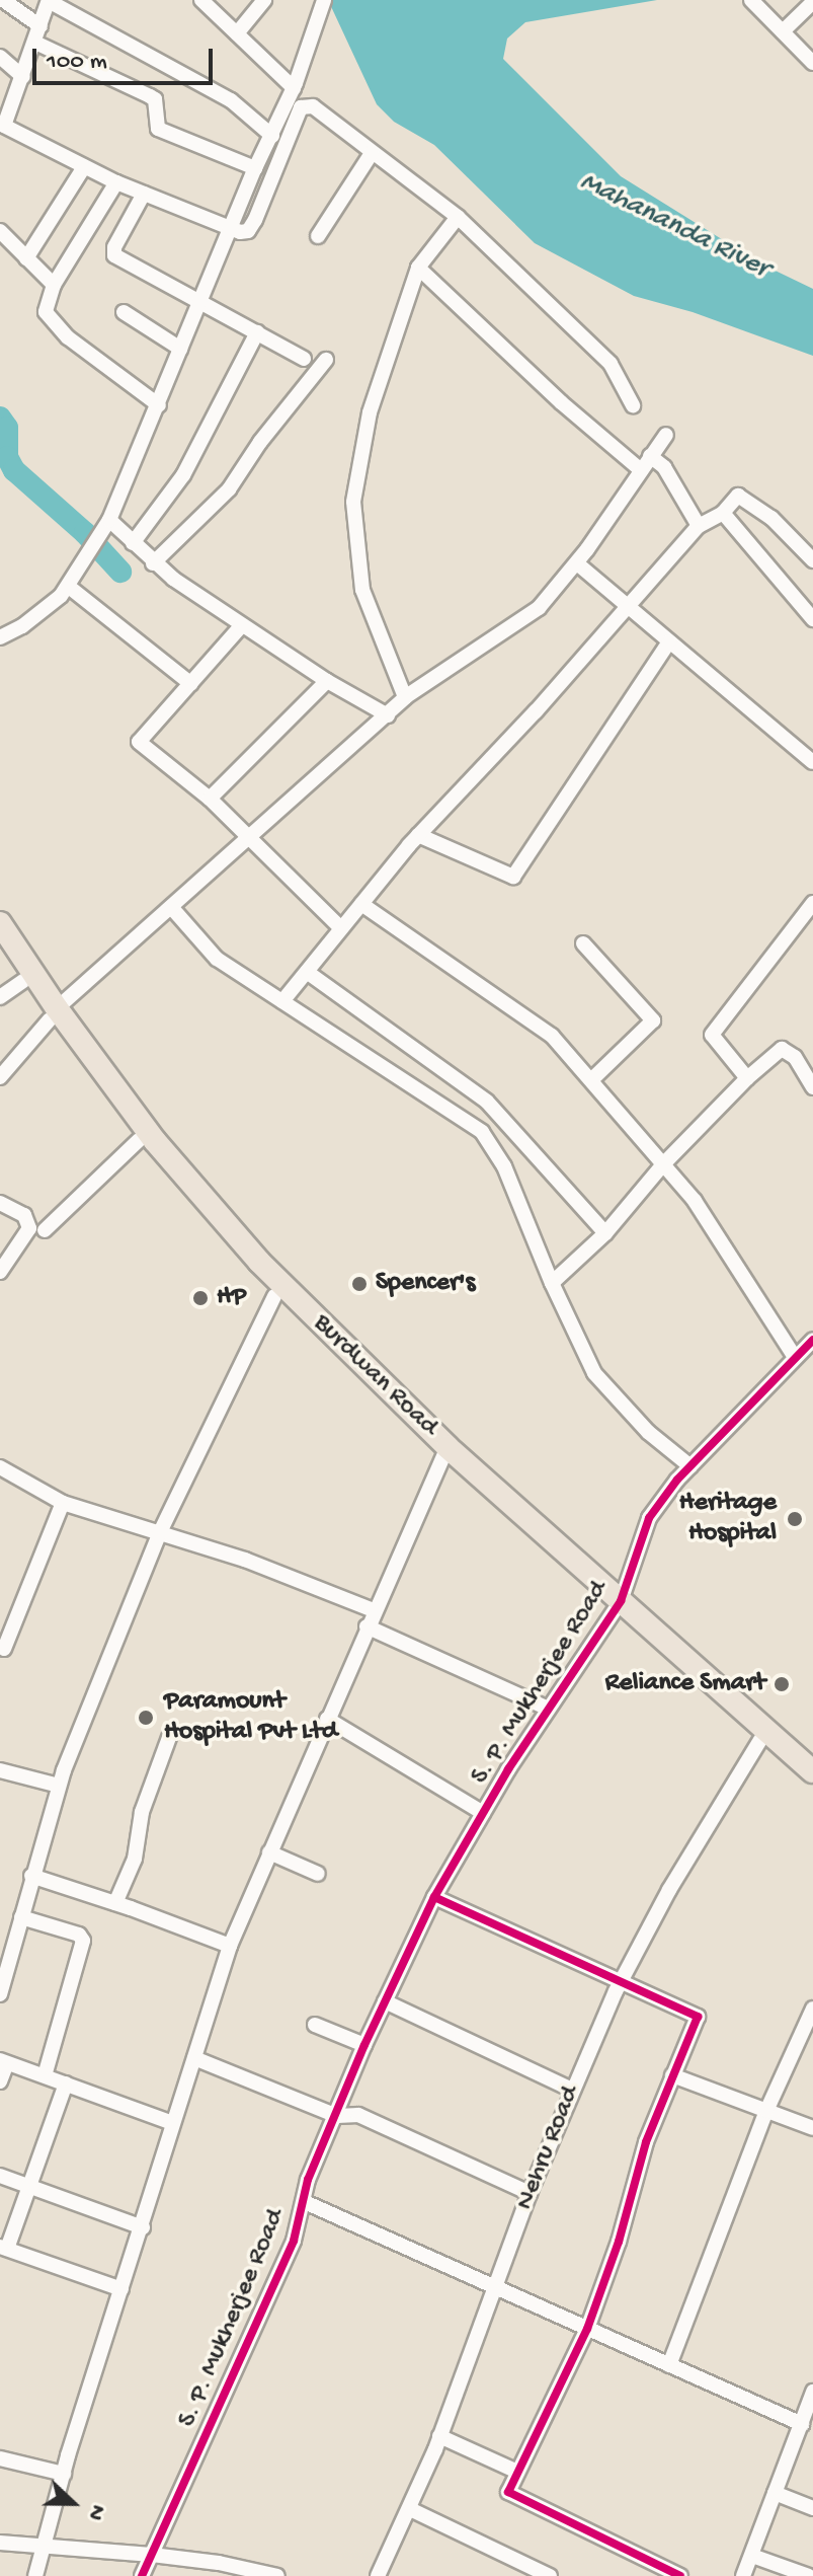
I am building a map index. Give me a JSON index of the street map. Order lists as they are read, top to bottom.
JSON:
{
  "streets": {
    "main road": ["Burdwan Road"],
    "street": ["S. P. Mukherjee Road", "Nehru Road"]
  },
  "crossings": [
    ["Burdwan Road", "S. P. Mukherjee Road"],
    ["Burdwan Road", "Nehru Road"]
  ],
  "water": ["Mahananda River"],
  "places": [
    "Spencer's",
    "HP",
    "Heritage Hospital",
    "Reliance Smart",
    "Paramount Hospital Pvt Ltd"
  ],
  "scale_bar": "100 m",
  "north": "right"
}
